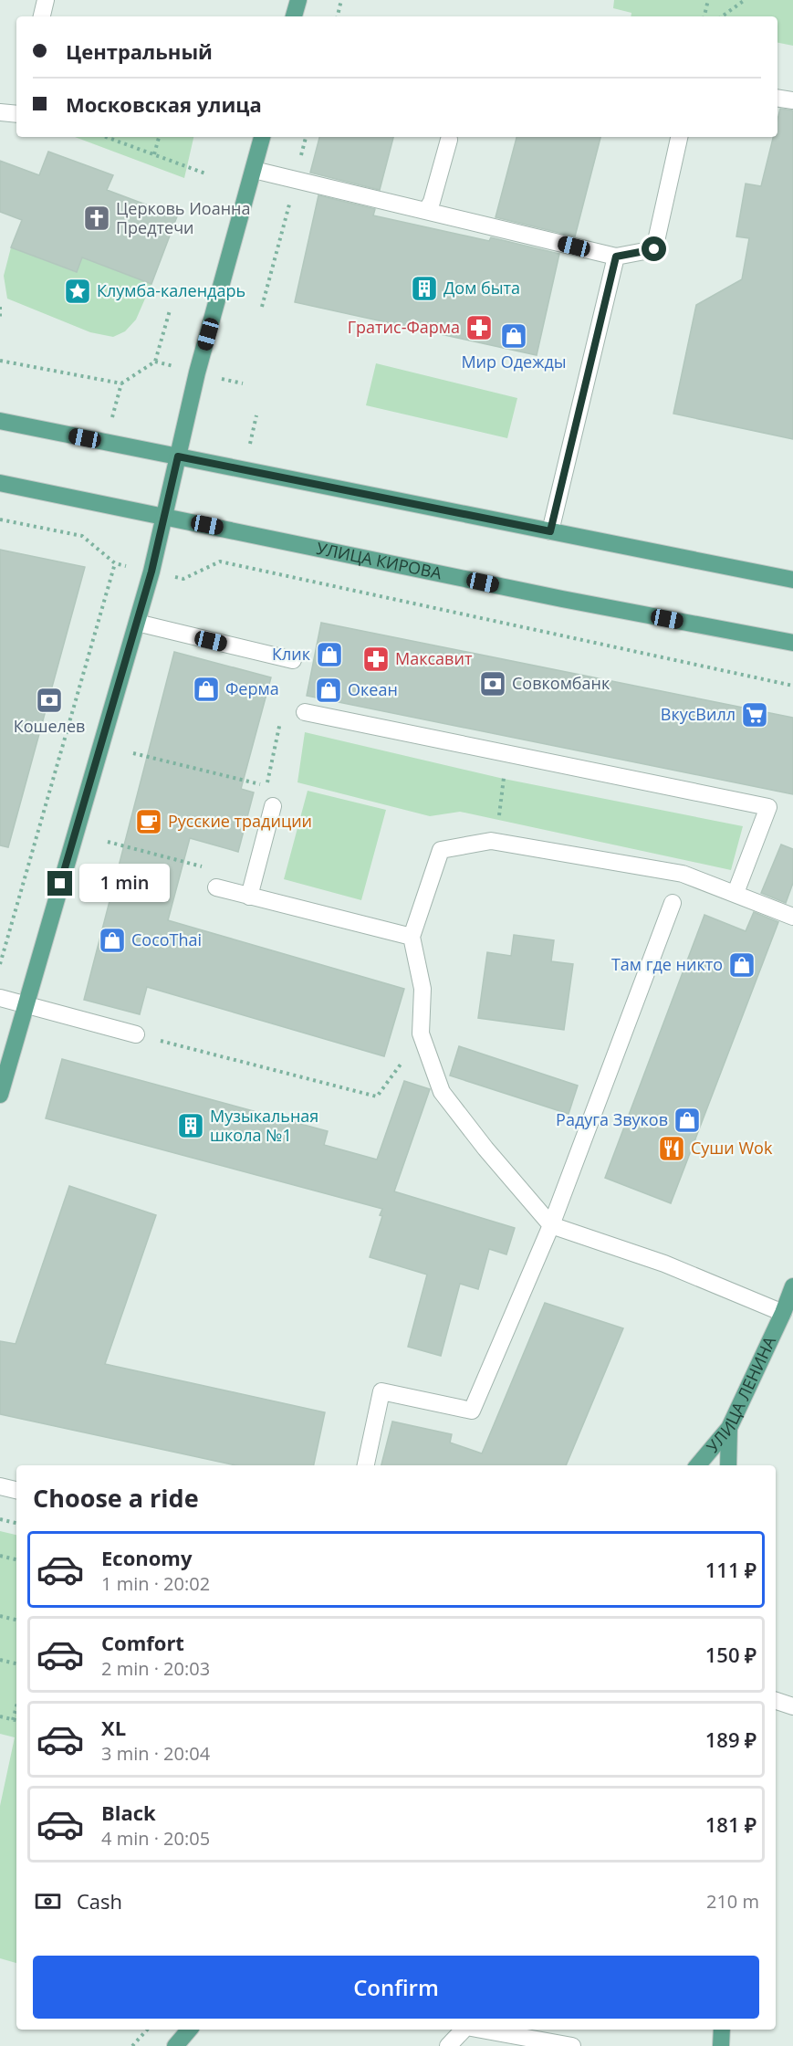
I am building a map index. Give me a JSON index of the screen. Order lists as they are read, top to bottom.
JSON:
{
  "streets": {
    "main road": ["УЛИЦА КИРОВА", "УЛИЦА ЛЕНИНА"]
  },
  "places": {
    "church": ["Церковь Иоанна Предтечи"],
    "building": ["Дом быта", "Музыкальная школа №1"],
    "place": ["Клумба-календарь"],
    "pharmacy": ["Гратис-Фарма", "Максавит"],
    "shop": [
      "Мир Одежды",
      "Клик",
      "Ферма",
      "Океан",
      "CocoThai",
      "Там где никто",
      "Радуга Звуков"
    ],
    "bank": ["Совкомбанк", "Кошелев"],
    "supermarket": ["ВкусВилл"],
    "cafe": ["Русские традиции"],
    "restaurant": ["Суши Wok"]
  },
  "page": {
    "banner": ["Центральный", "Московская улица"],
    "bubble": "1 min",
    "heading": "Choose a ride",
    "list": [
      {
        "name": "Economy",
        "note": "1 min · 20:02",
        "value": "111 ₽"
      },
      {
        "name": "Comfort",
        "note": "2 min · 20:03",
        "value": "150 ₽"
      },
      {
        "name": "XL",
        "note": "3 min · 20:04",
        "value": "189 ₽"
      },
      {
        "name": "Black",
        "note": "4 min · 20:05",
        "value": "181 ₽"
      }
    ],
    "pay": ["Cash", "210 m"],
    "buttons": "Confirm"
  }
}
